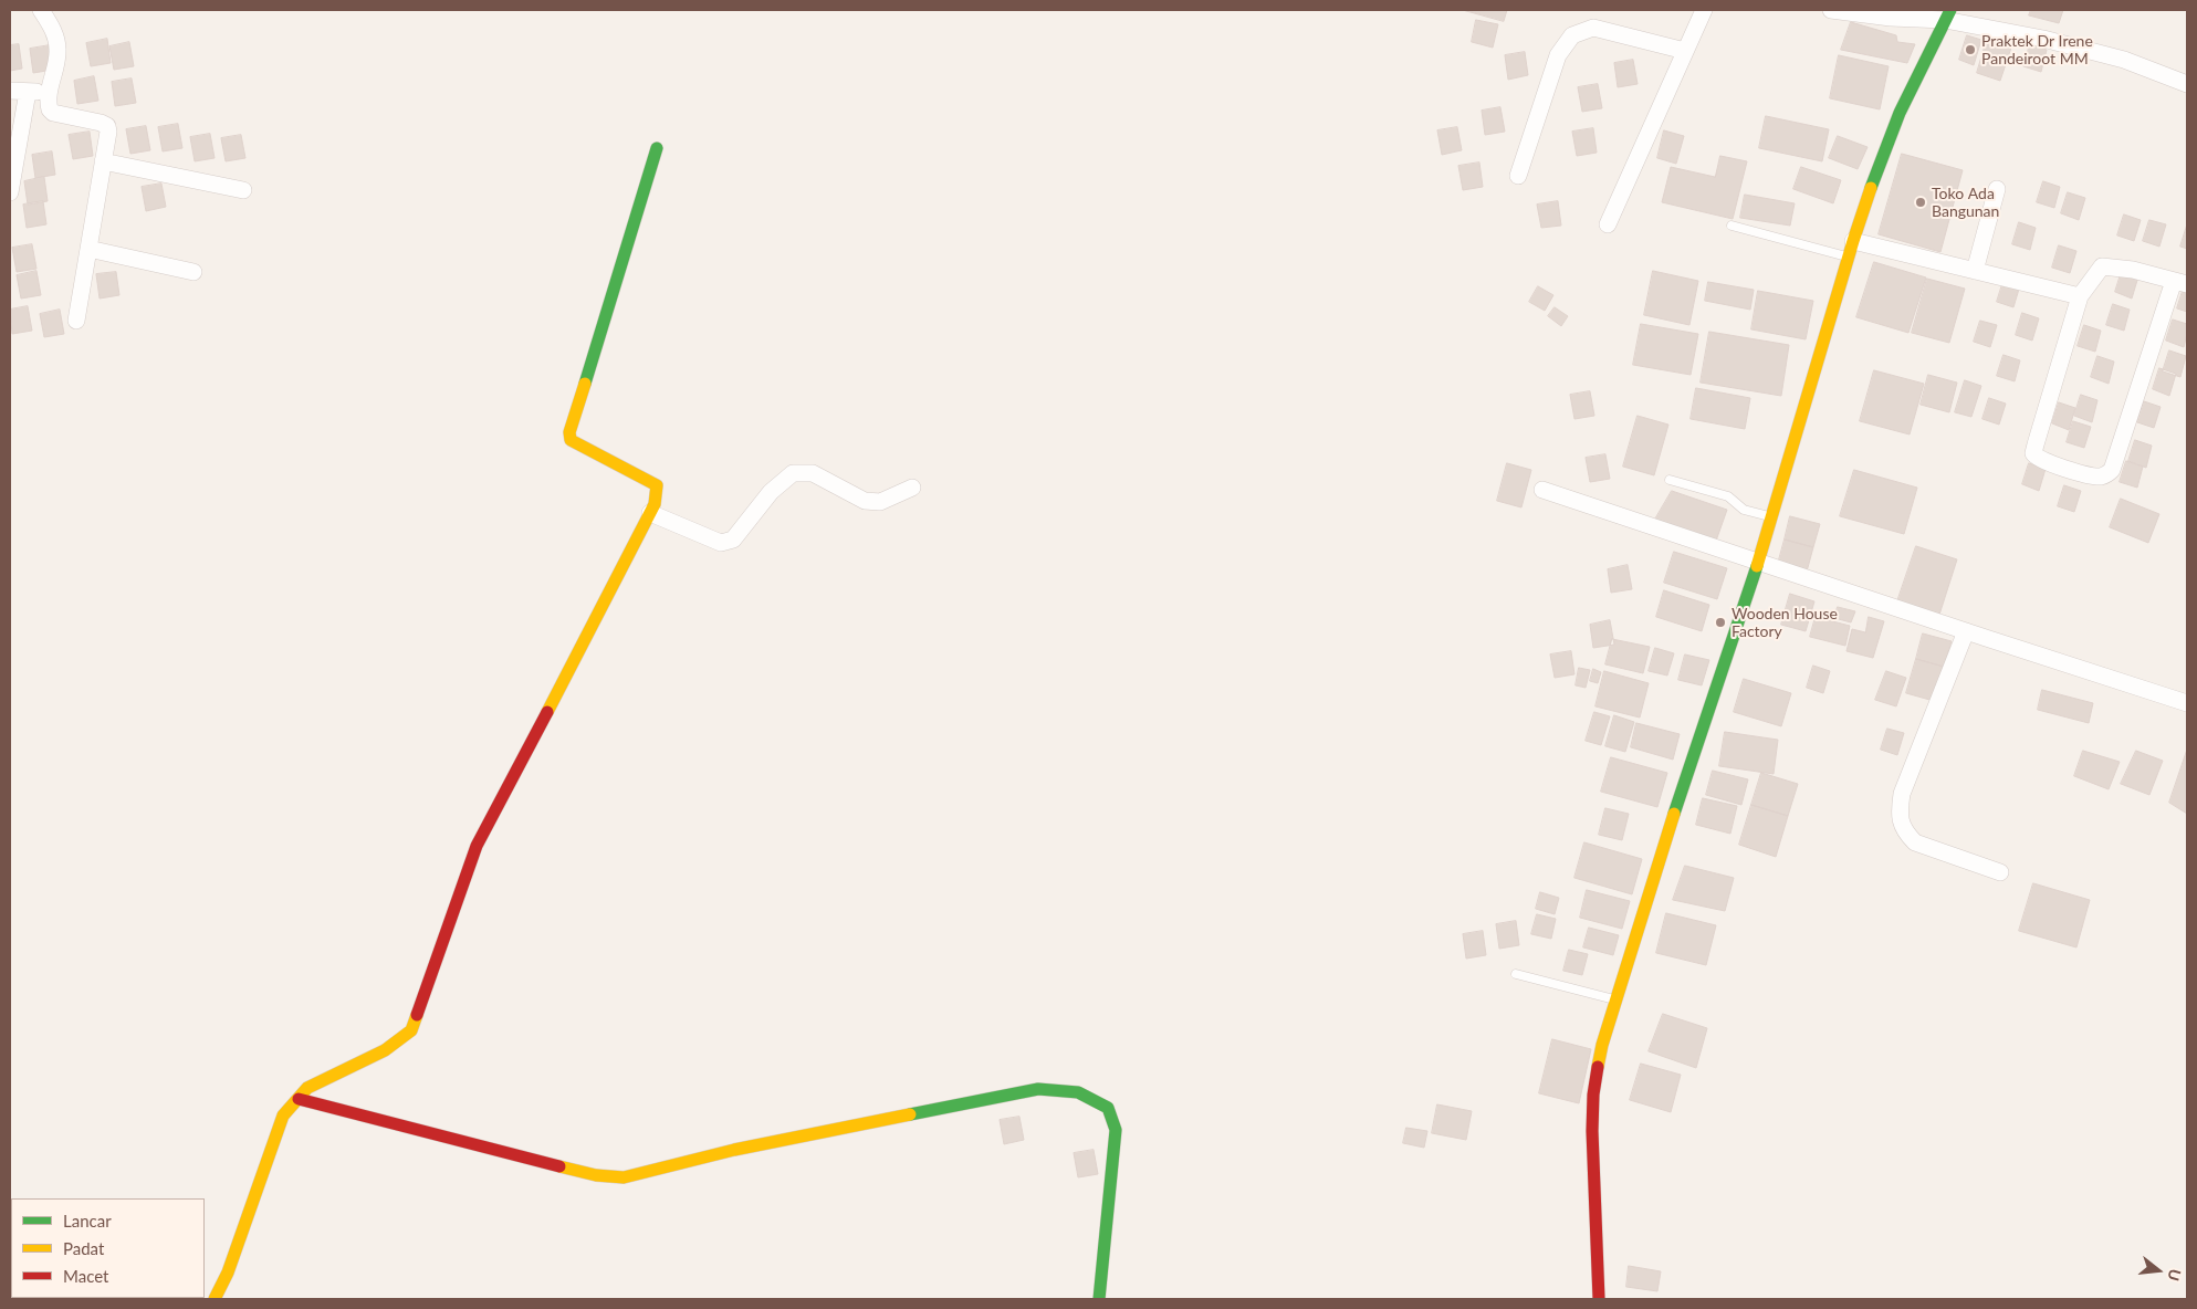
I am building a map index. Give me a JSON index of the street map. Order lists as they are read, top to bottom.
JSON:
{
  "places": ["Praktek Dr Irene Pandeiroot MM", "Toko Ada Bangunan", "Wooden House Factory"],
  "legend": ["Lancar", "Padat", "Macet"],
  "north": "right"
}
